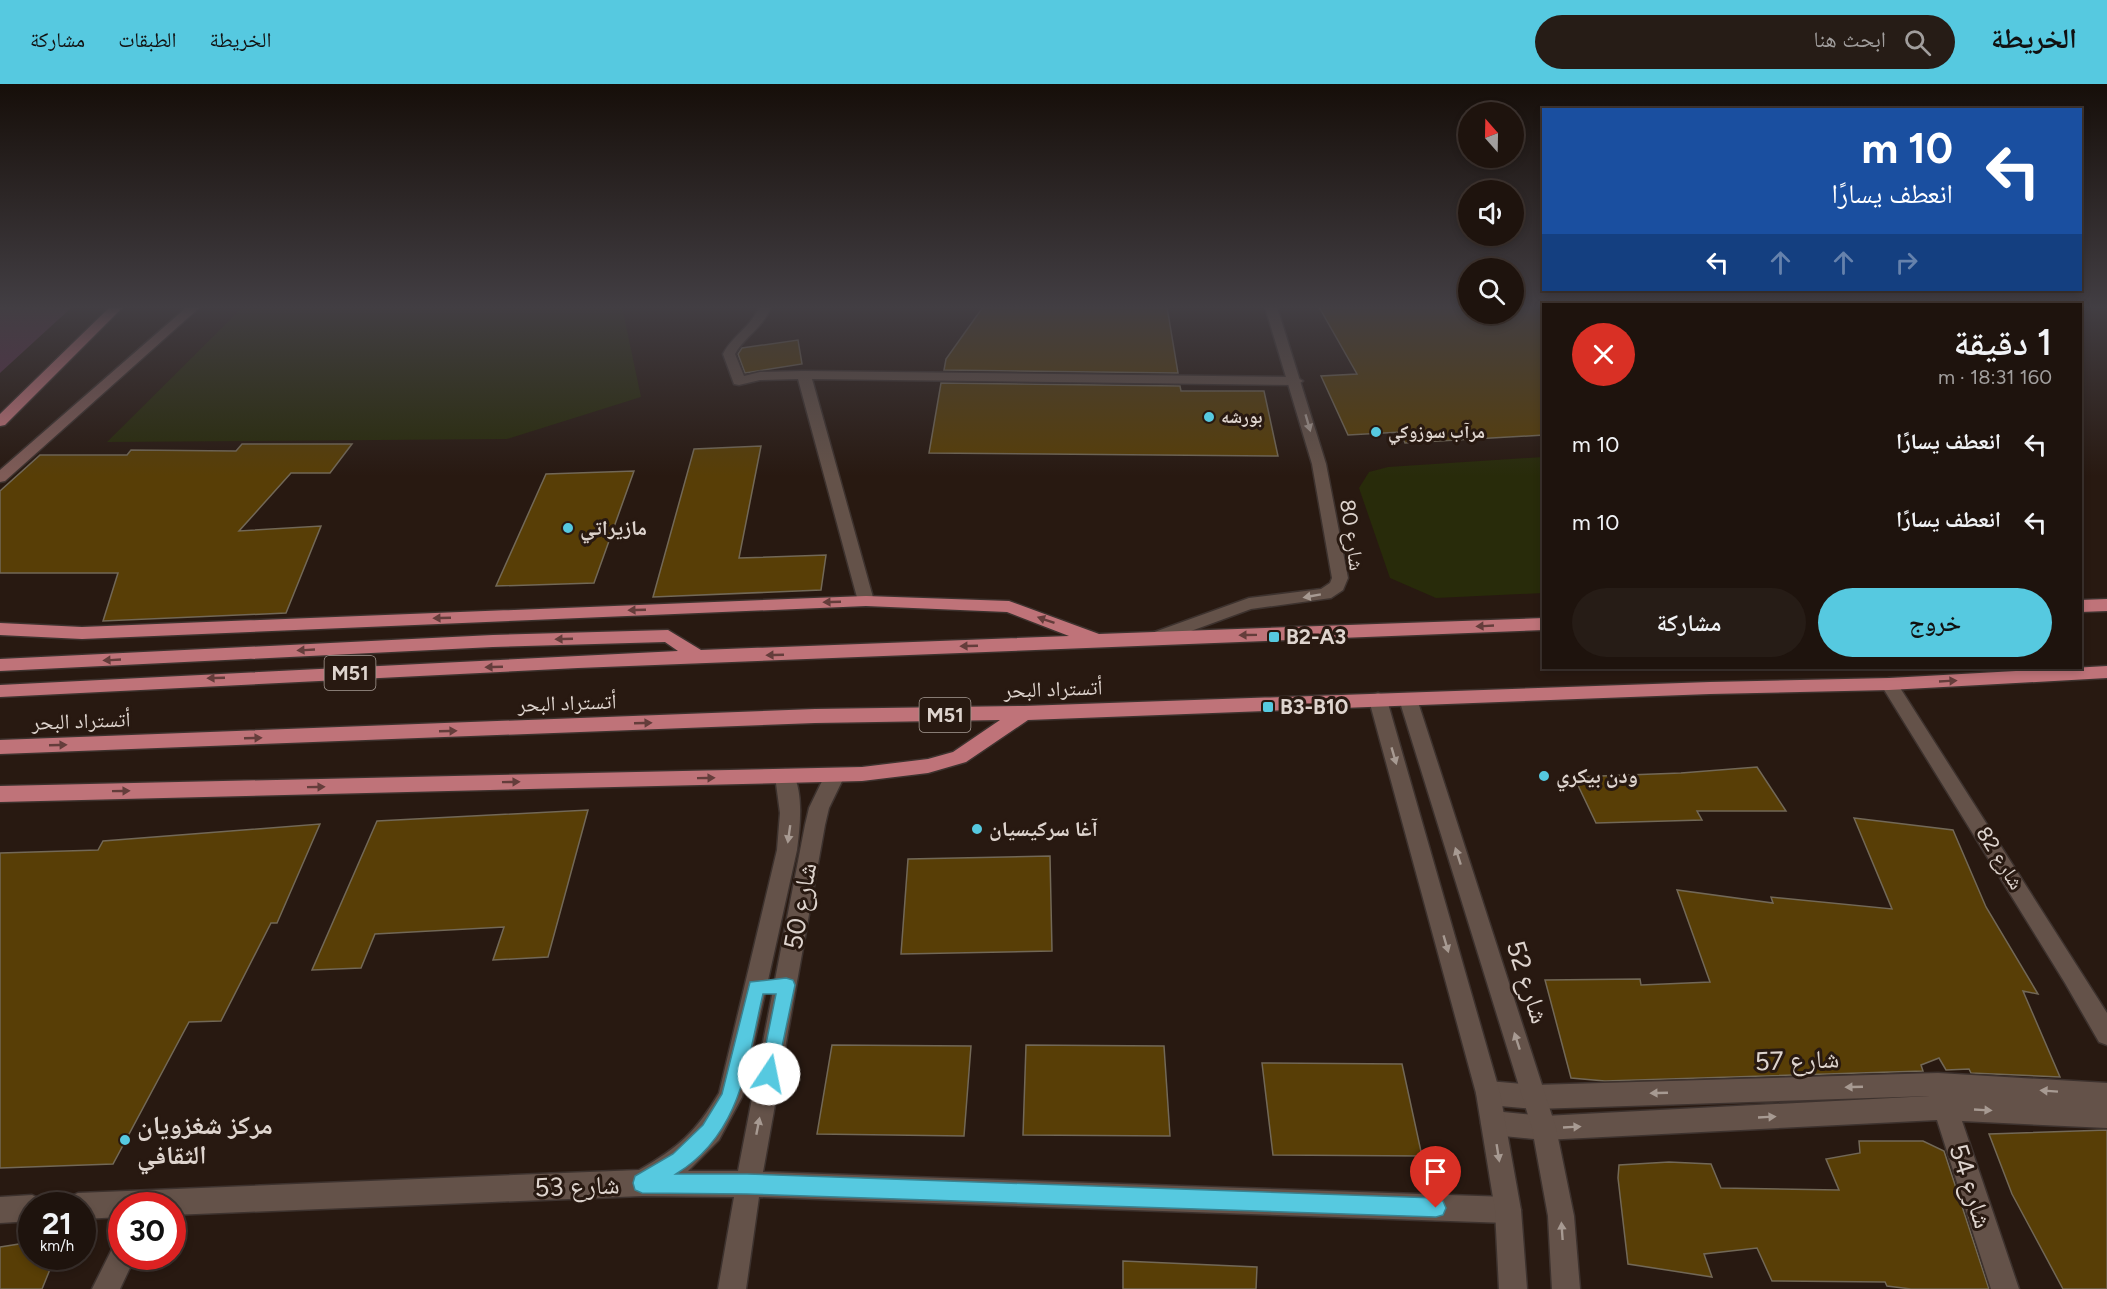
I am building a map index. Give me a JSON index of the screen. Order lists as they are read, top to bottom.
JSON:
{
  "streets": {
    "highway": ["M51", "أتستراد البحر"],
    "street": [
      "شارع 80",
      "شارع 82",
      "شارع 50",
      "شارع 52",
      "شارع 57",
      "شارع 53",
      "شارع 54"
    ]
  },
  "crossings": [
    ["شارع 80", "أتستراد البحر"],
    ["أتستراد البحر", "شارع 82"],
    ["أتستراد البحر", "شارع 52"],
    ["شارع 50", "شارع 53"],
    ["شارع 52", "شارع 57"],
    ["شارع 57", "شارع 54"]
  ],
  "one_way": ["شارع 50"],
  "places": {
    "other": [
      "بورشه",
      "مرآب سوزوكي",
      "مازيراتي",
      "ودن بيكري",
      "آغا سركيسيان",
      "مركز شغزويان الثقافي"
    ],
    "transit": ["B2-A3", "B3-B10"]
  },
  "north": "top",
  "page": {
    "header": "الخريطة",
    "search": "ابحث هنا",
    "nav": ["الخريطة", "الطبقات", "مشاركة"],
    "turn": ["10 m", "انعطف يسارًا"],
    "heading": ["1 دقيقة", "160 m · 18:31"],
    "list": [
      {
        "name": "انعطف يسارًا",
        "value": "10 m"
      },
      {
        "name": "انعطف يسارًا",
        "value": "10 m"
      }
    ],
    "buttons": ["خروج", "مشاركة"],
    "speed": "21 km/h",
    "limit": "30"
  }
}
